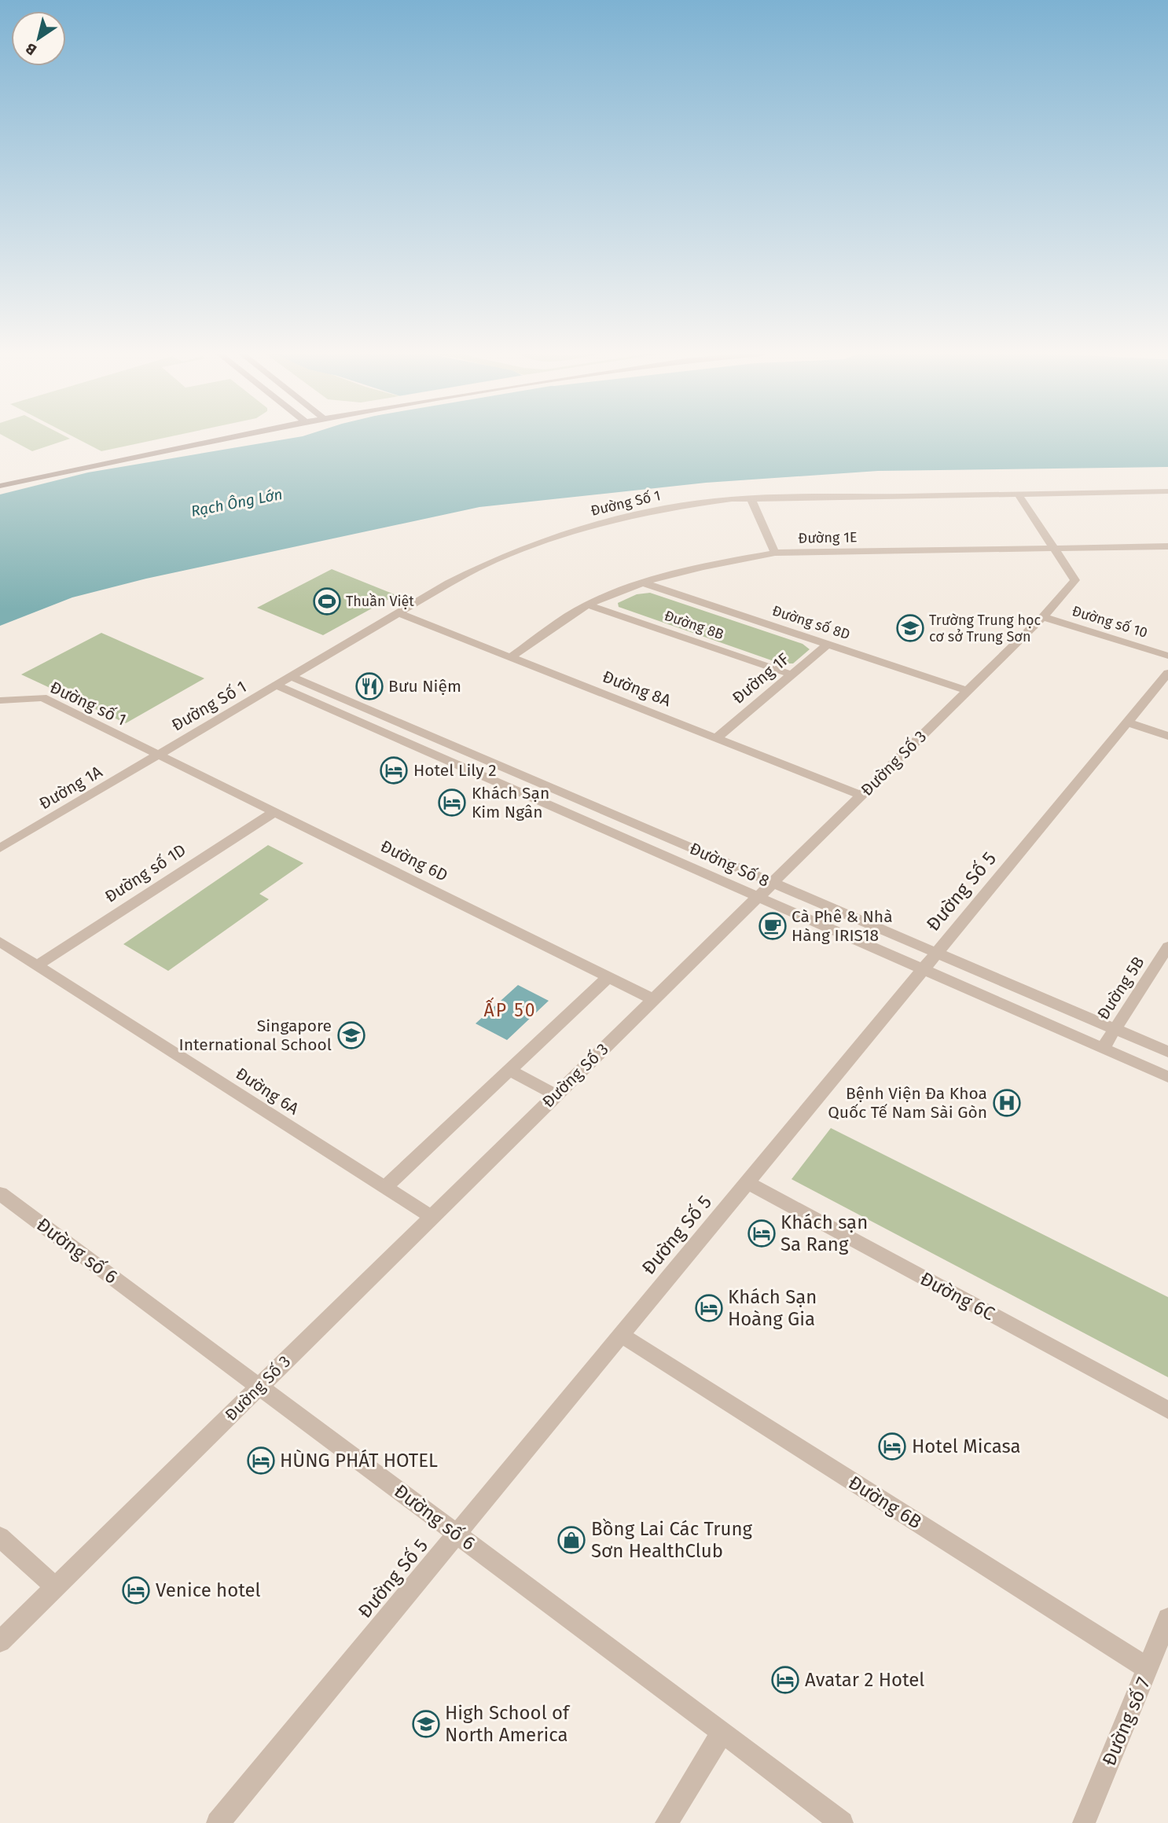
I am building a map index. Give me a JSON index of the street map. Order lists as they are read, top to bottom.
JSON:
{
  "streets": {
    "street": [
      "Đường Số 1",
      "Đường 1E",
      "Đường số 10",
      "Đường số 8D",
      "Đường 8B",
      "Đường 1F",
      "Đường 8A",
      "Đường số 1",
      "Đường Số 3",
      "Đường 1A",
      "Đường 6D",
      "Đường Số 8",
      "Đường số 1D",
      "Đường Số 5",
      "Đường 5B",
      "Đường 6A",
      "Đường số 6",
      "Đường 6C",
      "Đường 6B",
      "Đường số 7"
    ]
  },
  "crossings": [
    ["Đường Số 1", "Đường 8A"],
    ["Đường Số 1", "Đường số 1"],
    ["Đường Số 1", "Đường Số 3"],
    ["Đường Số 1", "Đường 1A"],
    ["Đường Số 1", "Đường 6D"],
    ["Đường Số 1", "Đường Số 8"],
    ["Đường 1E", "Đường số 8D"],
    ["Đường 1E", "Đường 8B"],
    ["Đường 1E", "Đường 8A"],
    ["Đường 1E", "Đường Số 3"],
    ["Đường số 10", "Đường Số 3"],
    ["Đường số 8D", "Đường 1F"],
    ["Đường số 8D", "Đường Số 3"],
    ["Đường 8B", "Đường 1F"],
    ["Đường 1F", "Đường 8A"],
    ["Đường 8A", "Đường Số 3"],
    ["Đường số 1", "Đường 1A"],
    ["Đường số 1", "Đường 6D"],
    ["Đường Số 3", "Đường 6D"],
    ["Đường Số 3", "Đường Số 8"],
    ["Đường Số 3", "Đường 6A"],
    ["Đường Số 3", "Đường số 6"],
    ["Đường 1A", "Đường 6D"],
    ["Đường 6D", "Đường số 1D"],
    ["Đường Số 8", "Đường Số 5"],
    ["Đường Số 8", "Đường 5B"],
    ["Đường số 1D", "Đường 6A"],
    ["Đường Số 5", "Đường số 6"],
    ["Đường Số 5", "Đường 6C"],
    ["Đường Số 5", "Đường 6B"],
    ["Đường 6B", "Đường số 7"]
  ],
  "districts": ["ẤP 50"],
  "water": ["Rạch Ông Lớn"],
  "places": {
    "sports": ["Thuần Việt"],
    "school or university": ["Trường Trung học cơ sở Trung Sơn", "Singapore International School", "High School of North America"],
    "restaurant": ["Bưu Niệm"],
    "hotel": [
      "Hotel Lily 2",
      "Khách Sạn Kim Ngân",
      "Khách sạn Sa Rang",
      "Khách Sạn Hoàng Gia",
      "Hotel Micasa",
      "HÙNG PHÁT HOTEL",
      "Venice hotel",
      "Avatar 2 Hotel"
    ],
    "cafe": ["Cà Phê & Nhà Hàng IRIS18"],
    "hospital": ["Bệnh Viện Đa Khoa Quốc Tế Nam Sài Gòn"],
    "shop": ["Bồng Lai Các Trung Sơn HealthClub"]
  },
  "north": "bottom left"
}
